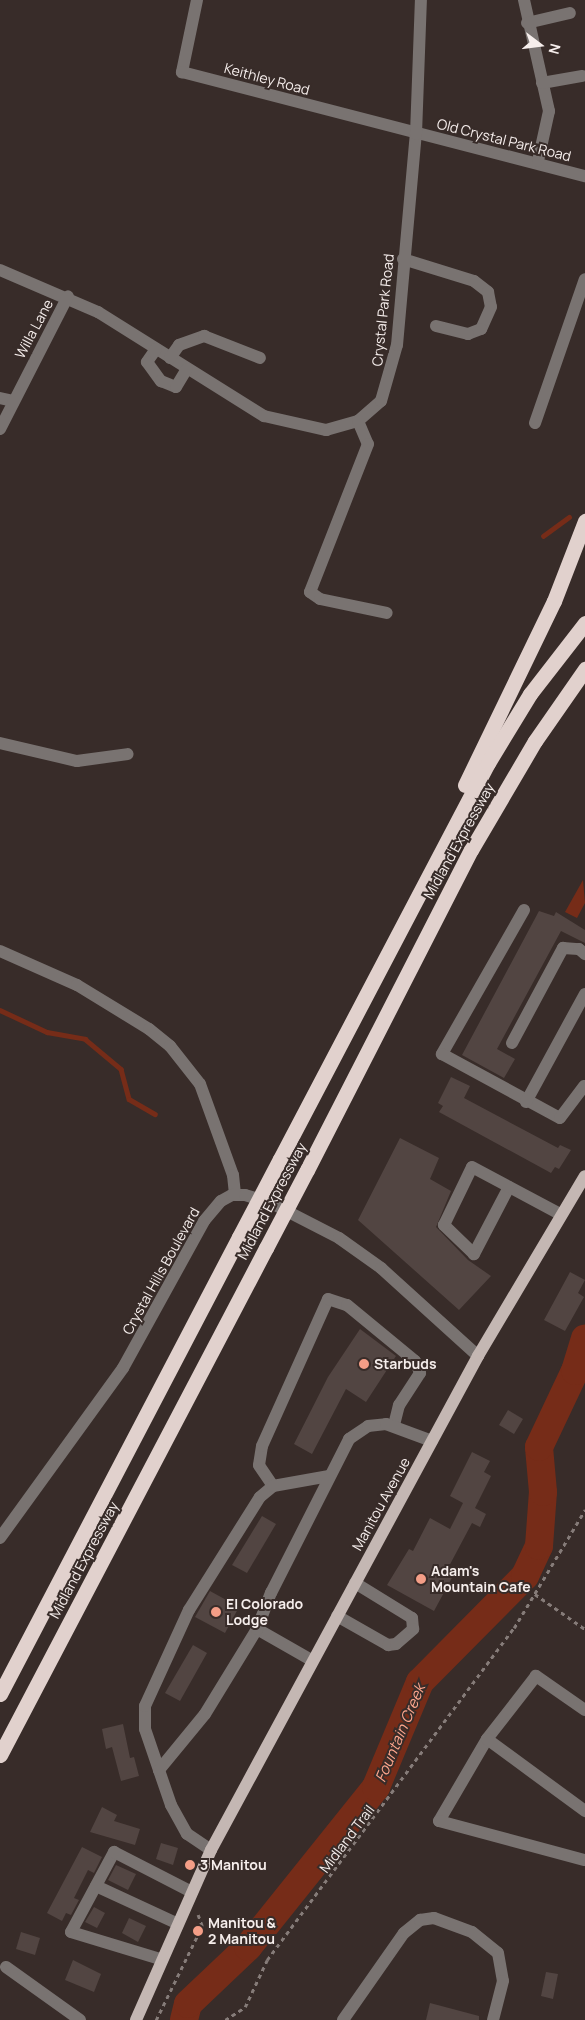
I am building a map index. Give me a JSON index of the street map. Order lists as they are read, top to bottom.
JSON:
{
  "streets": {
    "highway": ["Midland Expressway"],
    "main road": ["Manitou Avenue"],
    "street": [
      "Keithley Road",
      "Old Crystal Park Road",
      "Crystal Park Road",
      "Willa Lane",
      "Crystal Hills Boulevard"
    ],
    "path": ["Midland Trail"]
  },
  "crossings": [
    ["Keithley Road", "Old Crystal Park Road"],
    ["Keithley Road", "Crystal Park Road"],
    ["Old Crystal Park Road", "Crystal Park Road"],
    ["Crystal Park Road", "Willa Lane"]
  ],
  "water": ["Fountain Creek"],
  "places": [
    "Starbuds",
    "Adam's Mountain Cafe",
    "El Colorado Lodge",
    "3 Manitou",
    "Manitou & 2 Manitou"
  ],
  "north": "right"
}
